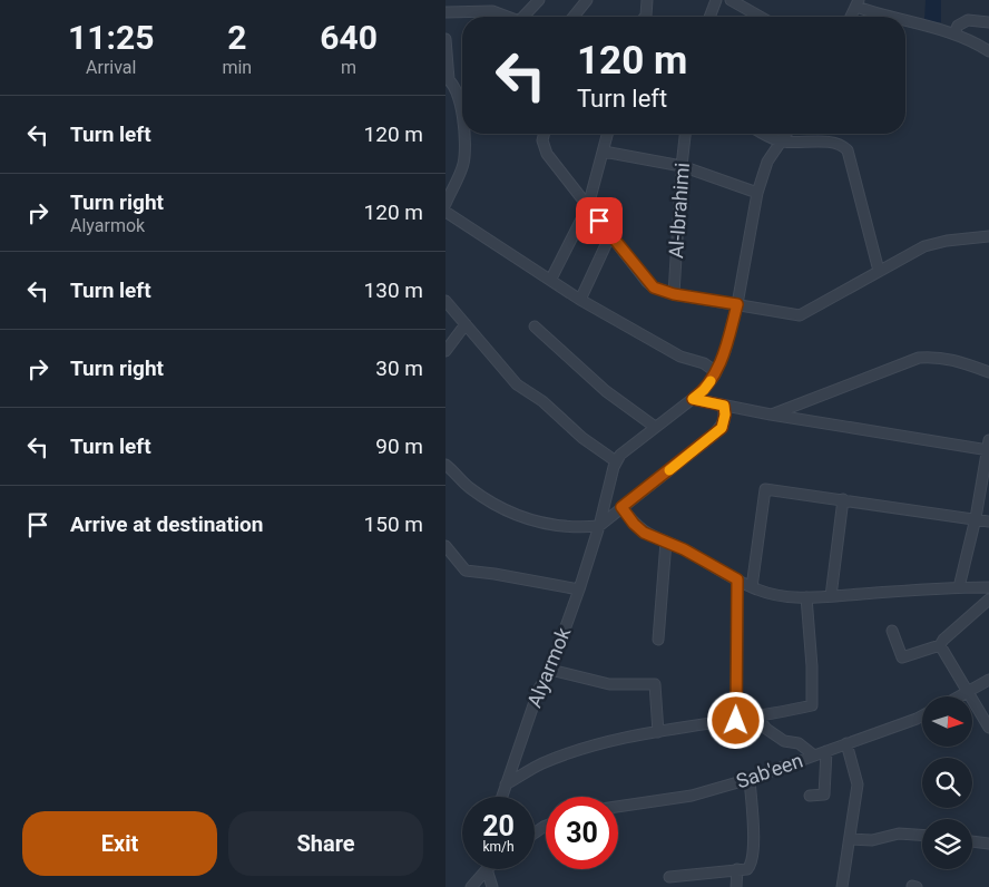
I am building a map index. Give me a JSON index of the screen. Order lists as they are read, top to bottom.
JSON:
{
  "streets": {
    "street": ["Al-Ibrahimi", "Alyarmok", "Sab'een"]
  },
  "north": "right",
  "page": {
    "eta": [
      "11:25",
      "Arrival",
      "2",
      "min",
      "640",
      "m"
    ],
    "turn": ["120 m", "Turn left"],
    "list": [
      {
        "name": "Turn left",
        "value": "120 m"
      },
      {
        "name": "Turn right",
        "note": "Alyarmok",
        "value": "120 m"
      },
      {
        "name": "Turn left",
        "value": "130 m"
      },
      {
        "name": "Turn right",
        "value": "30 m"
      },
      {
        "name": "Turn left",
        "value": "90 m"
      },
      {
        "name": "Arrive at destination",
        "value": "150 m"
      }
    ],
    "speed": "20 km/h",
    "limit": "30",
    "buttons": ["Exit", "Share"]
  }
}
